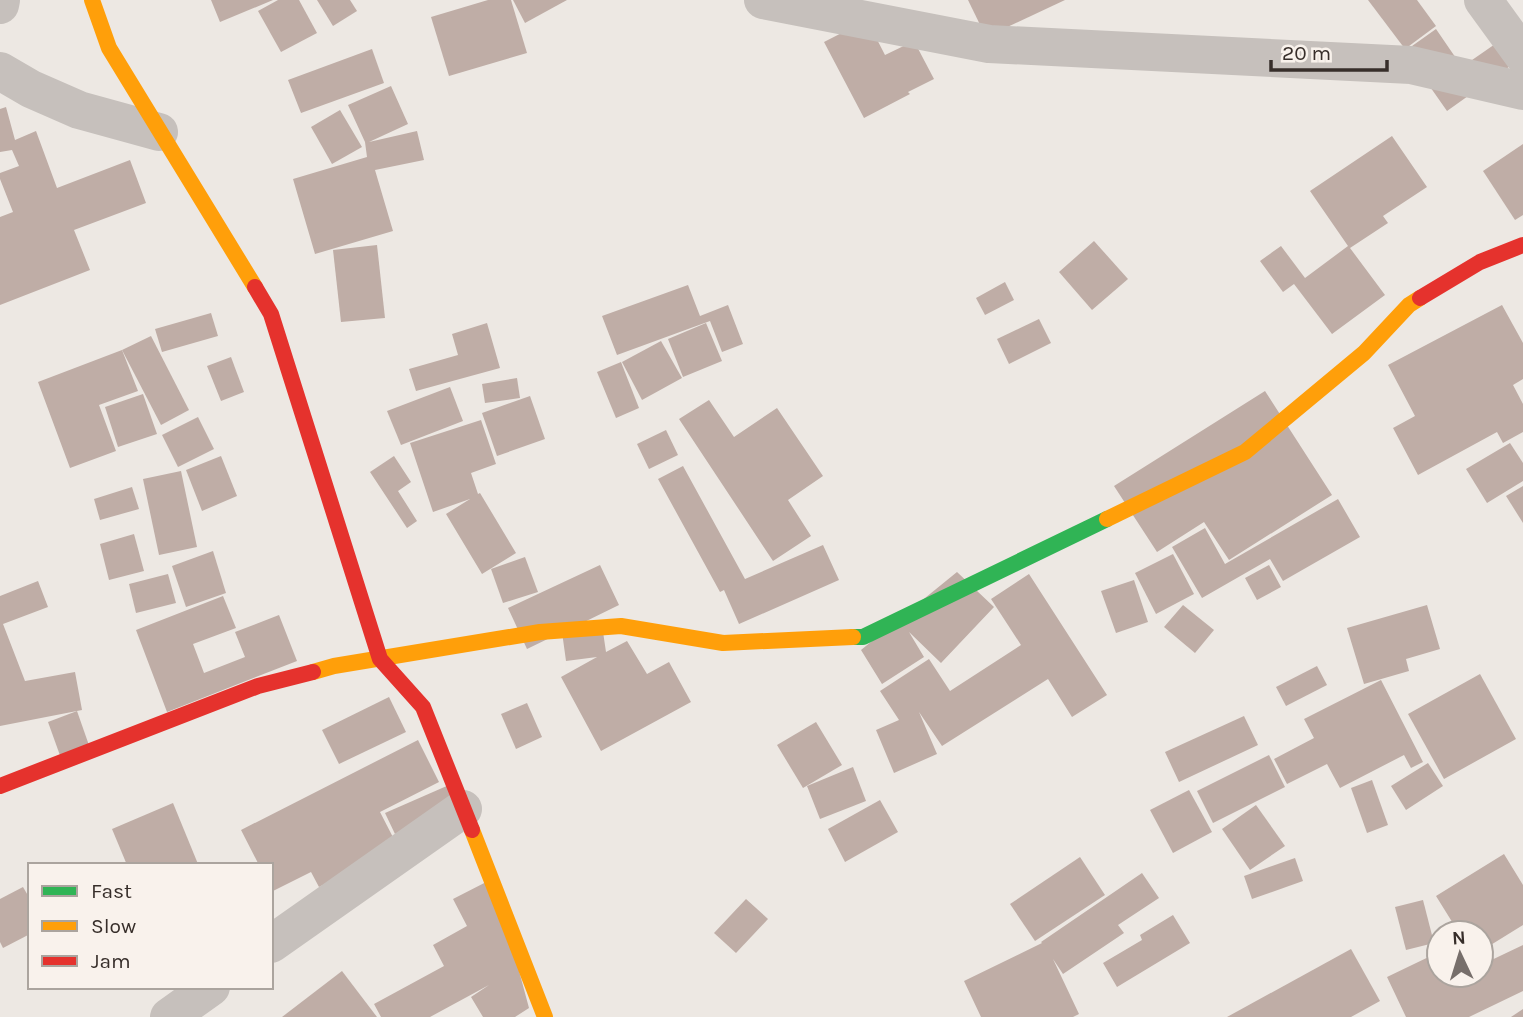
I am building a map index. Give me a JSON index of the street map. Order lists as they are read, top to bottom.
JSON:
{
  "legend": ["Fast", "Slow", "Jam"],
  "scale_bar": "20 m",
  "north": "top"
}
